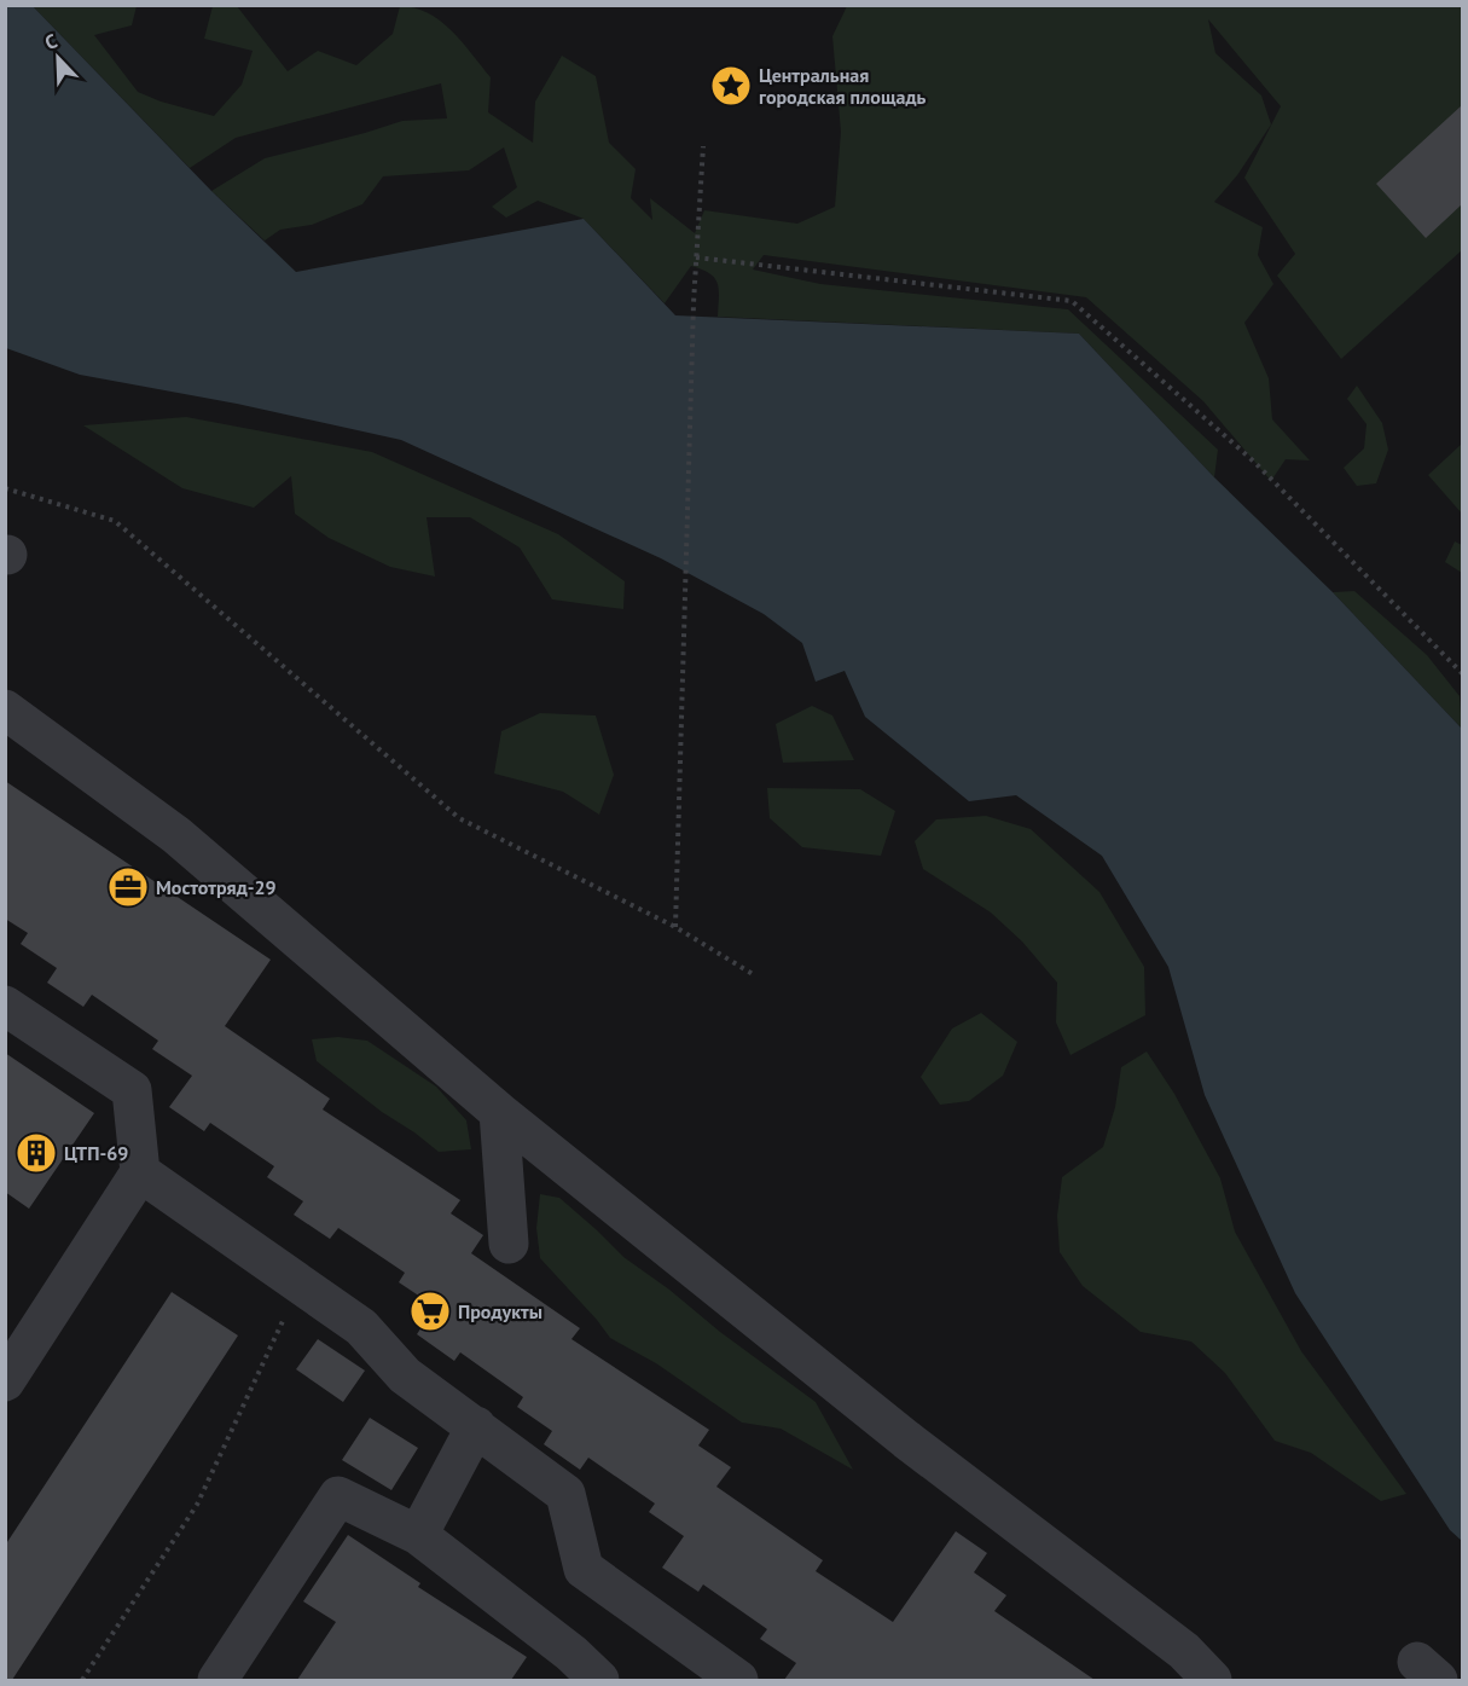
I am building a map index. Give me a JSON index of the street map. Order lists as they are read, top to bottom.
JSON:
{
  "places": {
    "place": ["Центральная городская площадь"],
    "office": ["Мостотряд-29"],
    "building": ["ЦТП-69"],
    "supermarket": ["Продукты"]
  },
  "north": "top left"
}
